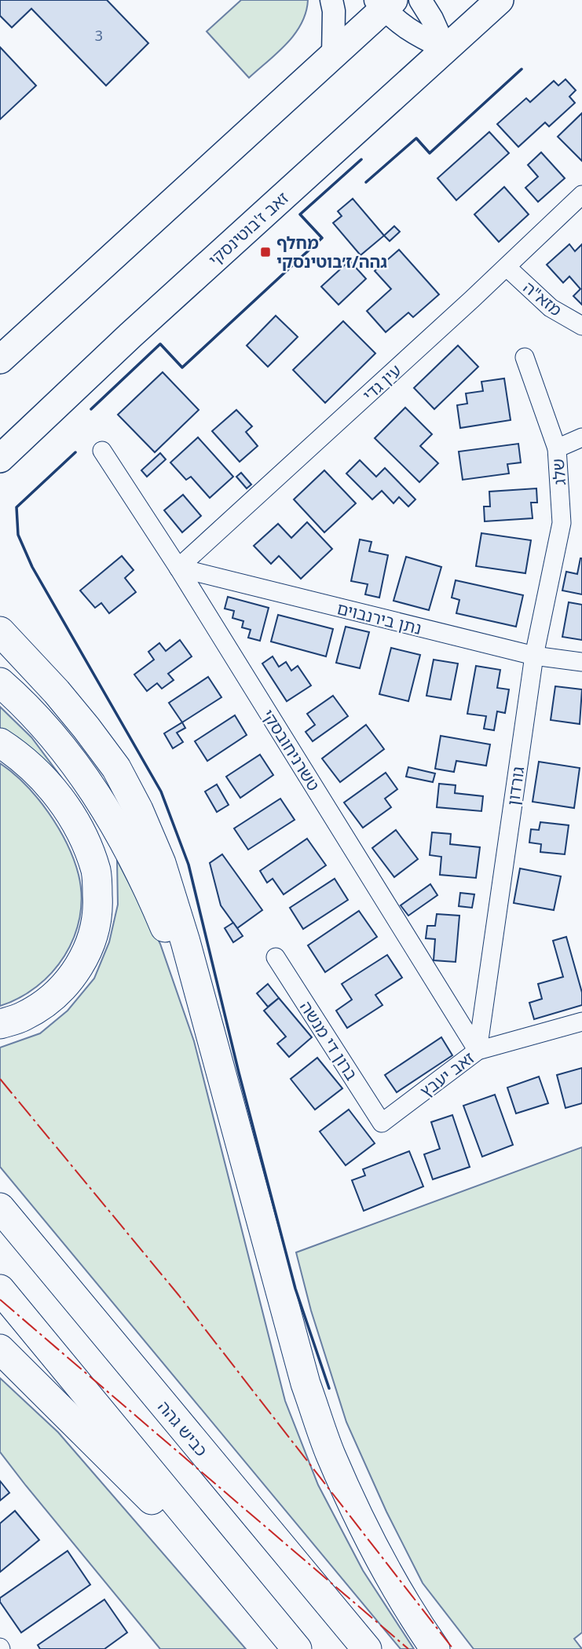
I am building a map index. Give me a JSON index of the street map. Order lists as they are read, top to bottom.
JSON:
{
  "streets": {
    "highway": ["כביש גהה"],
    "main road": ["זאב ז'בוטינסקי"],
    "street": [
      "מזא\"ה",
      "עין גדי",
      "שלג",
      "נתן בירנבוים",
      "טשרניחובסקי",
      "גורדון",
      "ברון די מנשה",
      "זאב יעבץ"
    ]
  },
  "crossings": [
    ["מזא\"ה", "עין גדי"],
    ["עין גדי", "נתן בירנבוים"],
    ["עין גדי", "טשרניחובסקי"],
    ["שלג", "גורדון"],
    ["נתן בירנבוים", "טשרניחובסקי"],
    ["נתן בירנבוים", "גורדון"],
    ["טשרניחובסקי", "גורדון"],
    ["טשרניחובסקי", "זאב יעבץ"],
    ["גורדון", "זאב יעבץ"],
    ["ברון די מנשה", "זאב יעבץ"]
  ],
  "places": {
    "transit": ["מחלף גהה/ז׳בוטינסקי"]
  },
  "house_numbers": ["3"]
}
